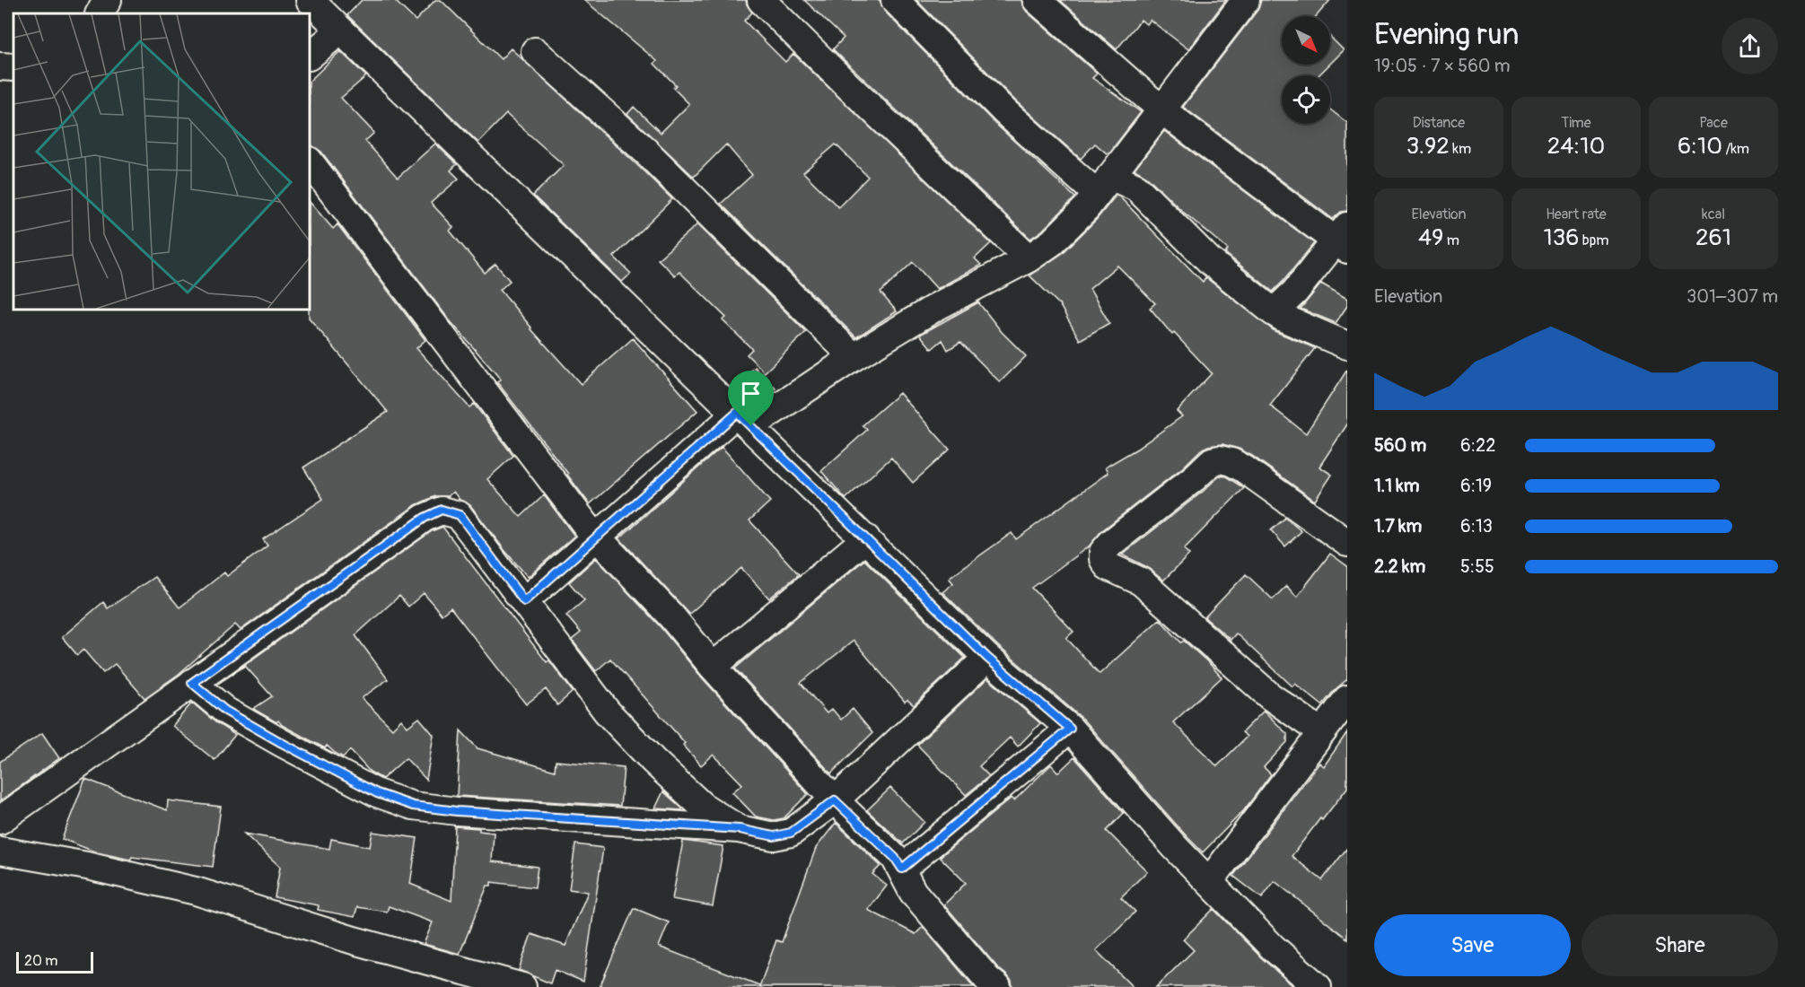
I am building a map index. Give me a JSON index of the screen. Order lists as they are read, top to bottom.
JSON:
{
  "scale_bar": "20 m",
  "north": "bottom right",
  "page": {
    "heading": ["Evening run", "19:05 · 7 × 560 m"],
    "stats": [
      ["Distance", "3.92 km"],
      ["Time", "24:10"],
      ["Pace", "6:10 /km"],
      ["Elevation", "49 m"],
      ["Heart rate", "136 bpm"],
      ["kcal", "261"]
    ],
    "chart": ["Elevation", "301–307 m"],
    "list": [
      {
        "name": "560 m",
        "note": "6:22"
      },
      {
        "name": "1.1 km",
        "note": "6:19"
      },
      {
        "name": "1.7 km",
        "note": "6:13"
      },
      {
        "name": "2.2 km",
        "note": "5:55"
      }
    ],
    "buttons": ["Save", "Share"],
    "scale": "20 m"
  }
}
